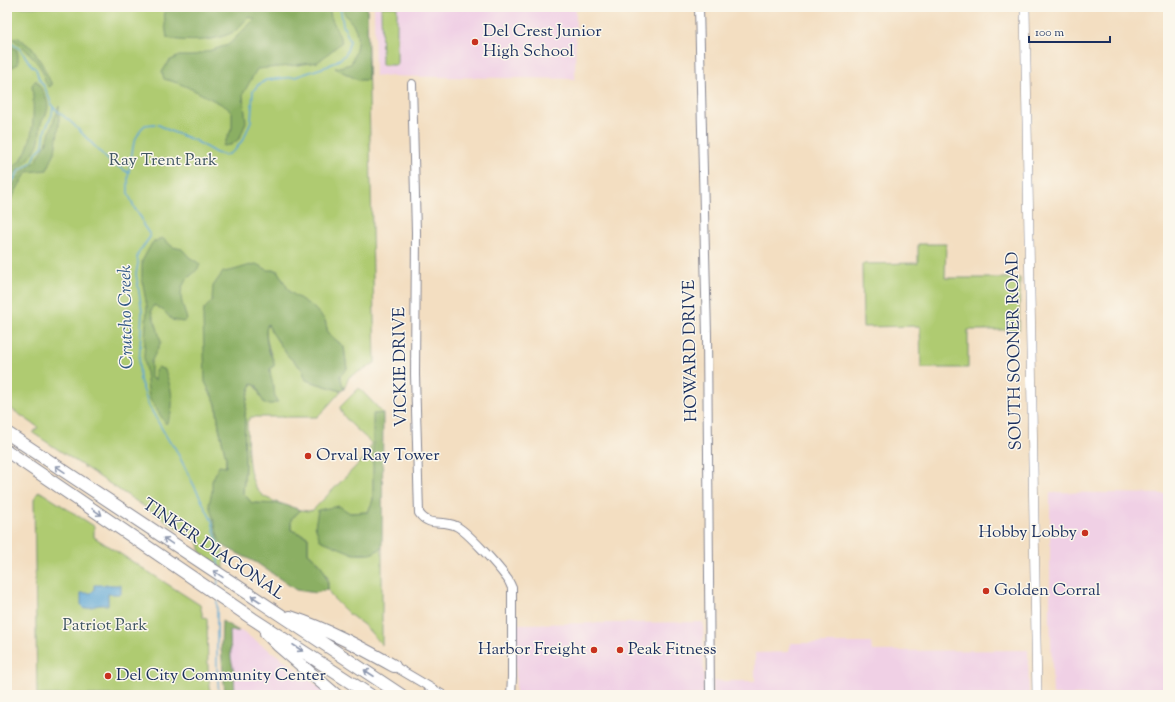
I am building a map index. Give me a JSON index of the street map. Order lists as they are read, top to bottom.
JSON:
{
  "streets": {
    "highway": ["TINKER DIAGONAL"],
    "main road": ["SOUTH SOONER ROAD"],
    "street": ["HOWARD DRIVE", "VICKIE DRIVE"]
  },
  "water": ["Crutcho Creek"],
  "parks": ["Ray Trent Park", "Patriot Park"],
  "places": [
    "Del Crest Junior High School",
    "Orval Ray Tower",
    "Hobby Lobby",
    "Golden Corral",
    "Harbor Freight",
    "Peak Fitness",
    "Del City Community Center"
  ],
  "scale_bar": "100 m"
}
